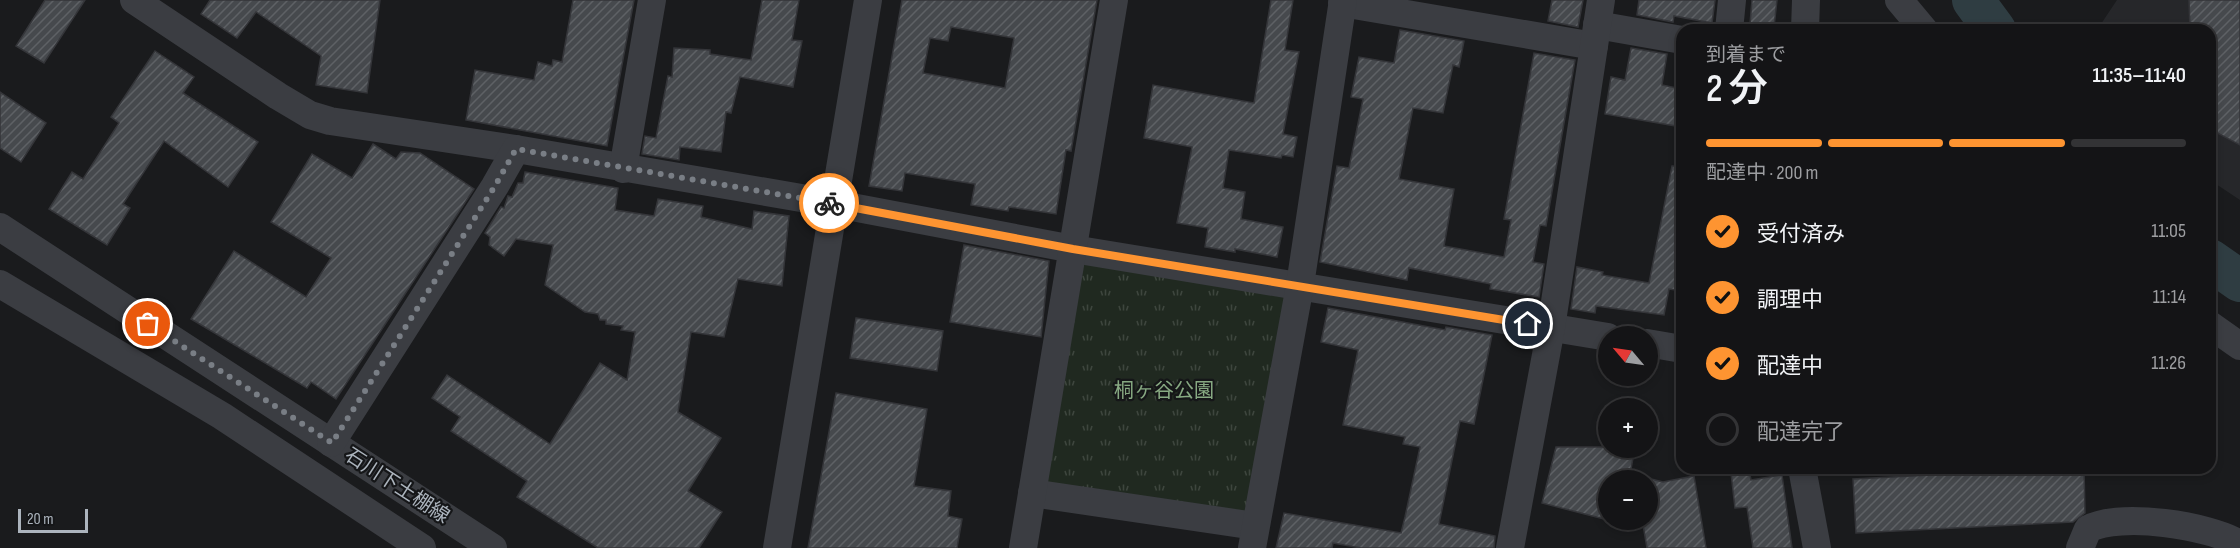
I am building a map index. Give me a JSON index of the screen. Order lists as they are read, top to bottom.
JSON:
{
  "streets": {
    "street": ["石川下土棚線"]
  },
  "parks": ["桐ヶ谷公園"],
  "scale_bar": "20 m",
  "north": "top left",
  "page": {
    "heading": ["2 分", "到着まで", "11:35–11:40"],
    "bar": "配達中 · 200 m",
    "list": [
      ["受付済み", "11:05"],
      ["調理中", "11:14"],
      ["配達中", "11:26"],
      "配達完了"
    ],
    "map_buttons": ["+", "−"],
    "scale": "20 m"
  }
}
